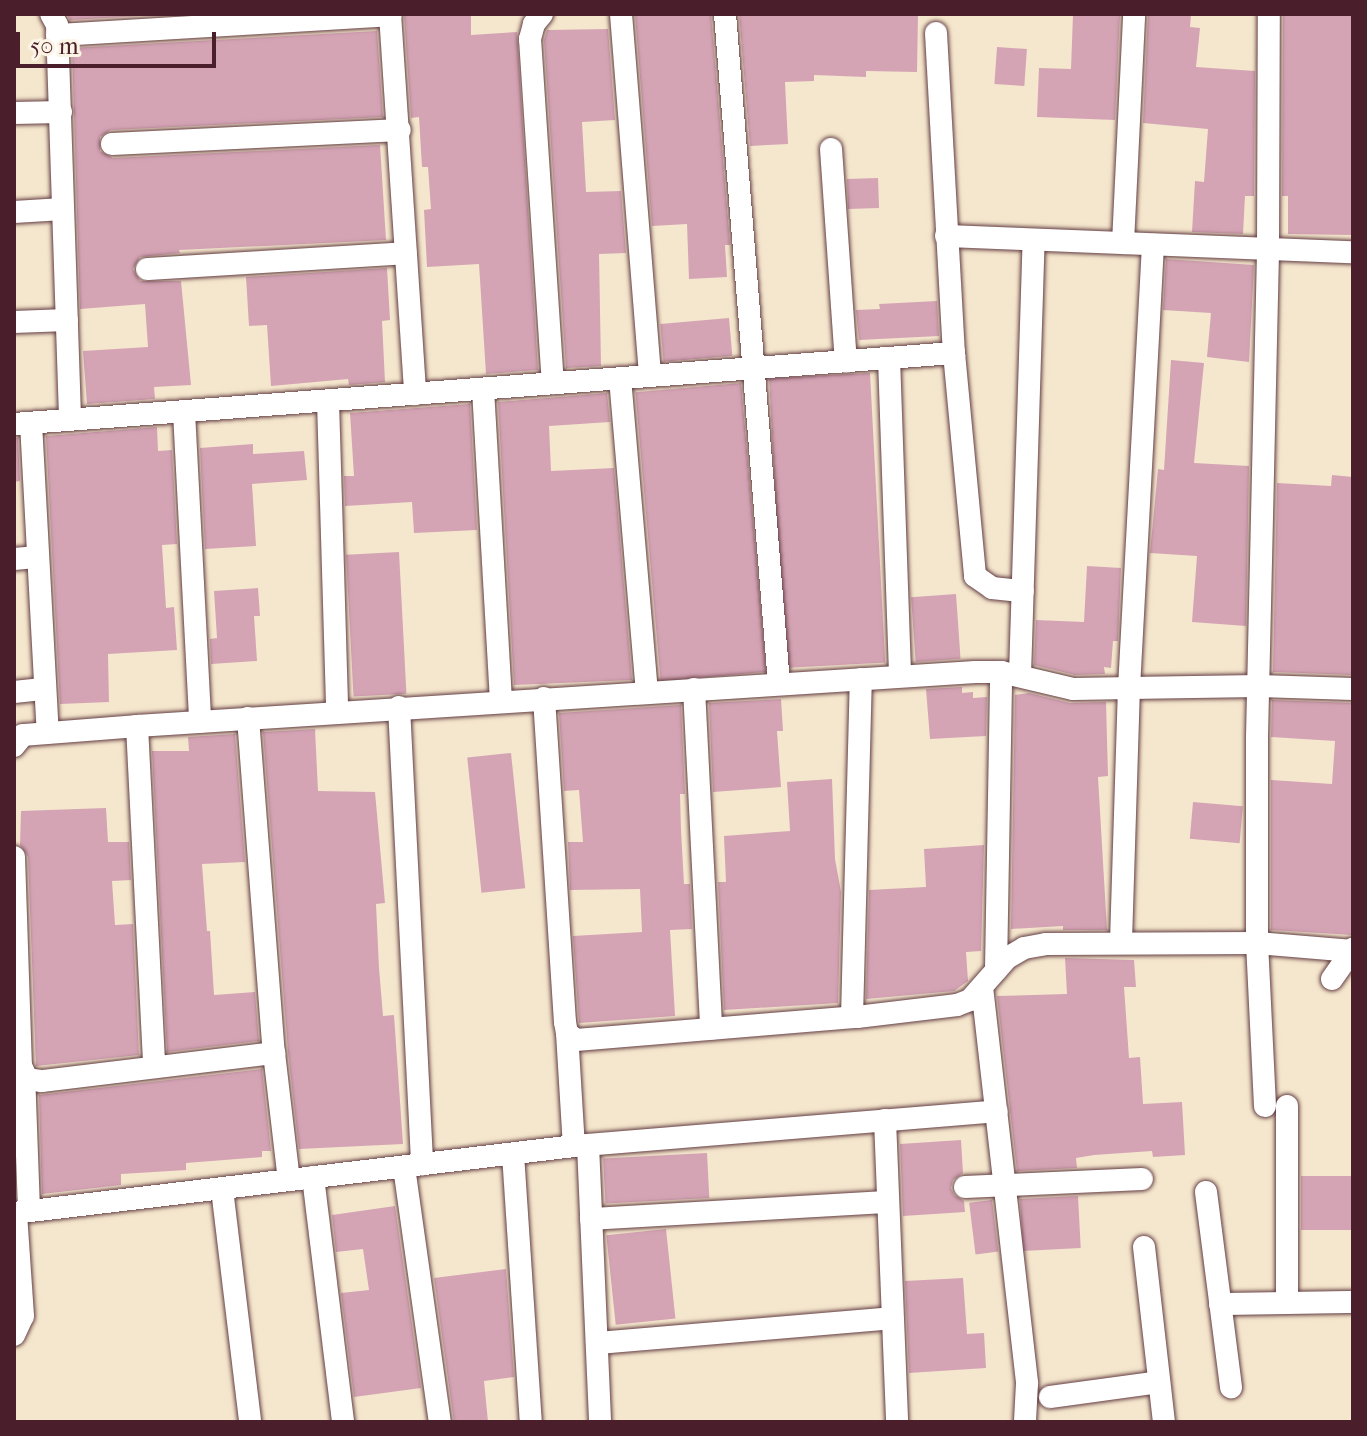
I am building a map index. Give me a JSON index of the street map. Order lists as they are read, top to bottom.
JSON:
{
  "scale_bar": "50 m"
}
